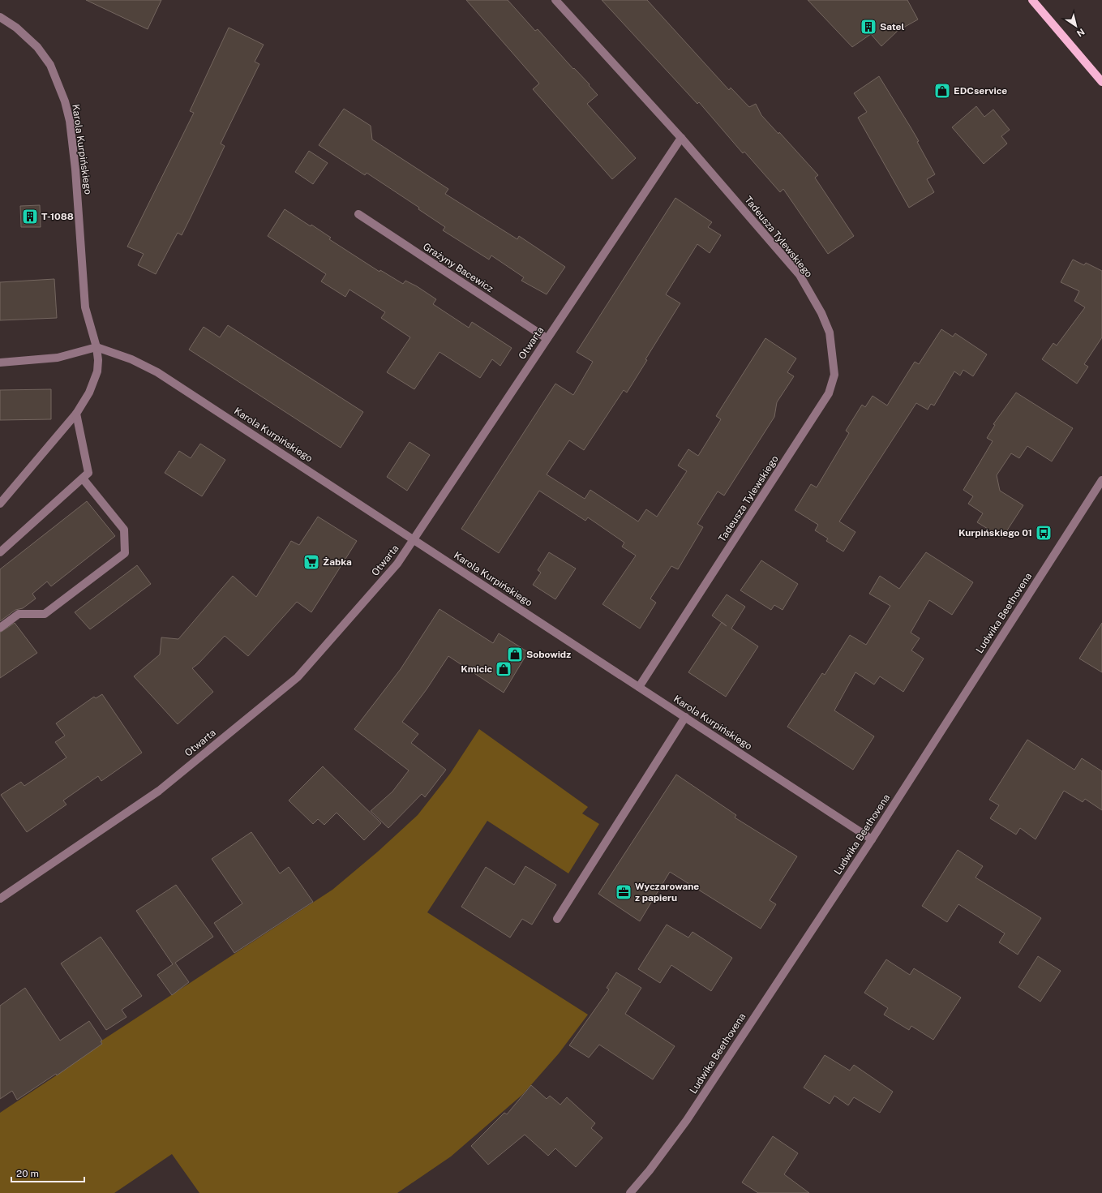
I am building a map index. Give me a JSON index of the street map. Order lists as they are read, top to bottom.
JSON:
{
  "streets": {
    "street": [
      "Karola Kurpińskiego",
      "Tadeusza Tylewskiego",
      "Grażyny Bacewicz",
      "Otwarta",
      "Ludwika Beethovena"
    ]
  },
  "crossings": [
    ["Karola Kurpińskiego", "Tadeusza Tylewskiego"],
    ["Karola Kurpińskiego", "Otwarta"],
    ["Karola Kurpińskiego", "Ludwika Beethovena"],
    ["Tadeusza Tylewskiego", "Otwarta"],
    ["Grażyny Bacewicz", "Otwarta"]
  ],
  "places": {
    "building": ["Satel", "T-1088"],
    "shop": ["EDCservice", "Sobowidz", "Kmicic"],
    "bus stop": ["Kurpińskiego 01"],
    "supermarket": ["Żabka"],
    "office": ["Wyczarowane z papieru"]
  },
  "scale_bar": "20 m",
  "north": "bottom right"
}
